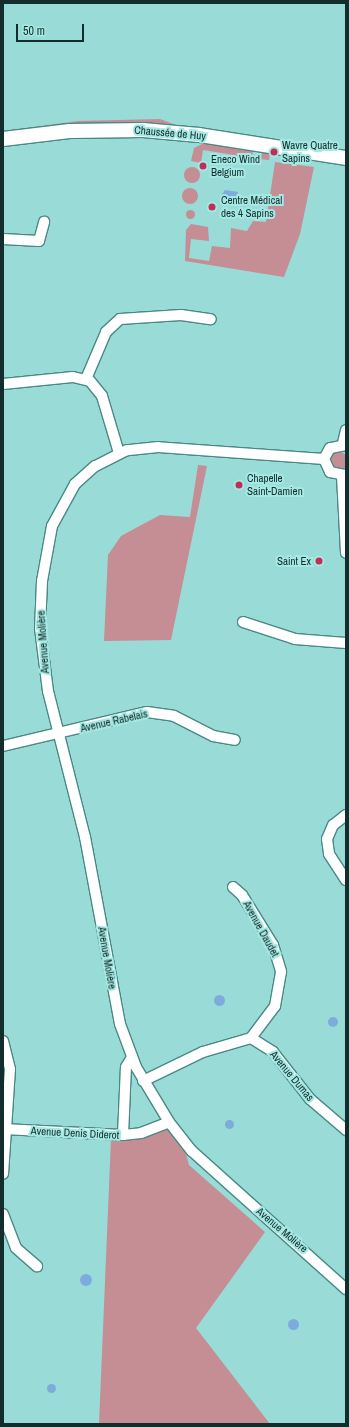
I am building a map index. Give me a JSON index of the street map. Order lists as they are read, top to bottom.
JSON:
{
  "streets": {
    "main road": ["Chaussée de Huy"],
    "street": [
      "Avenue Molière",
      "Avenue Rabelais",
      "Avenue Daudet",
      "Avenue Dumas",
      "Avenue Denis Diderot"
    ]
  },
  "crossings": [
    ["Avenue Molière", "Avenue Rabelais"],
    ["Avenue Molière", "Avenue Denis Diderot"],
    ["Avenue Daudet", "Avenue Dumas"]
  ],
  "places": [
    "Wavre Quatre Sapins",
    "Eneco Wind Belgium",
    "Centre Médical des 4 Sapins",
    "Chapelle Saint-Damien",
    "Saint Ex"
  ],
  "scale_bar": "50 m"
}
